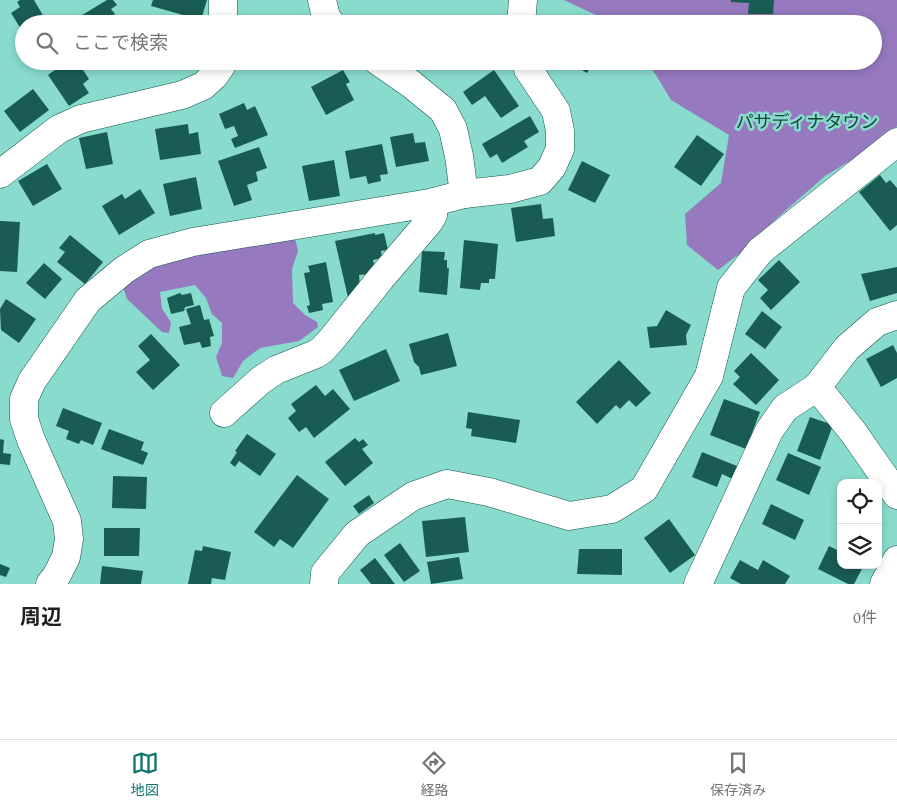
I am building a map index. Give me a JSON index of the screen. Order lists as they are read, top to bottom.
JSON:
{
  "districts": ["パサディナタウン"],
  "page": {
    "search": "ここで検索",
    "heading": ["周辺", "0件"],
    "nav": ["地図", "経路", "保存済み"]
  }
}
